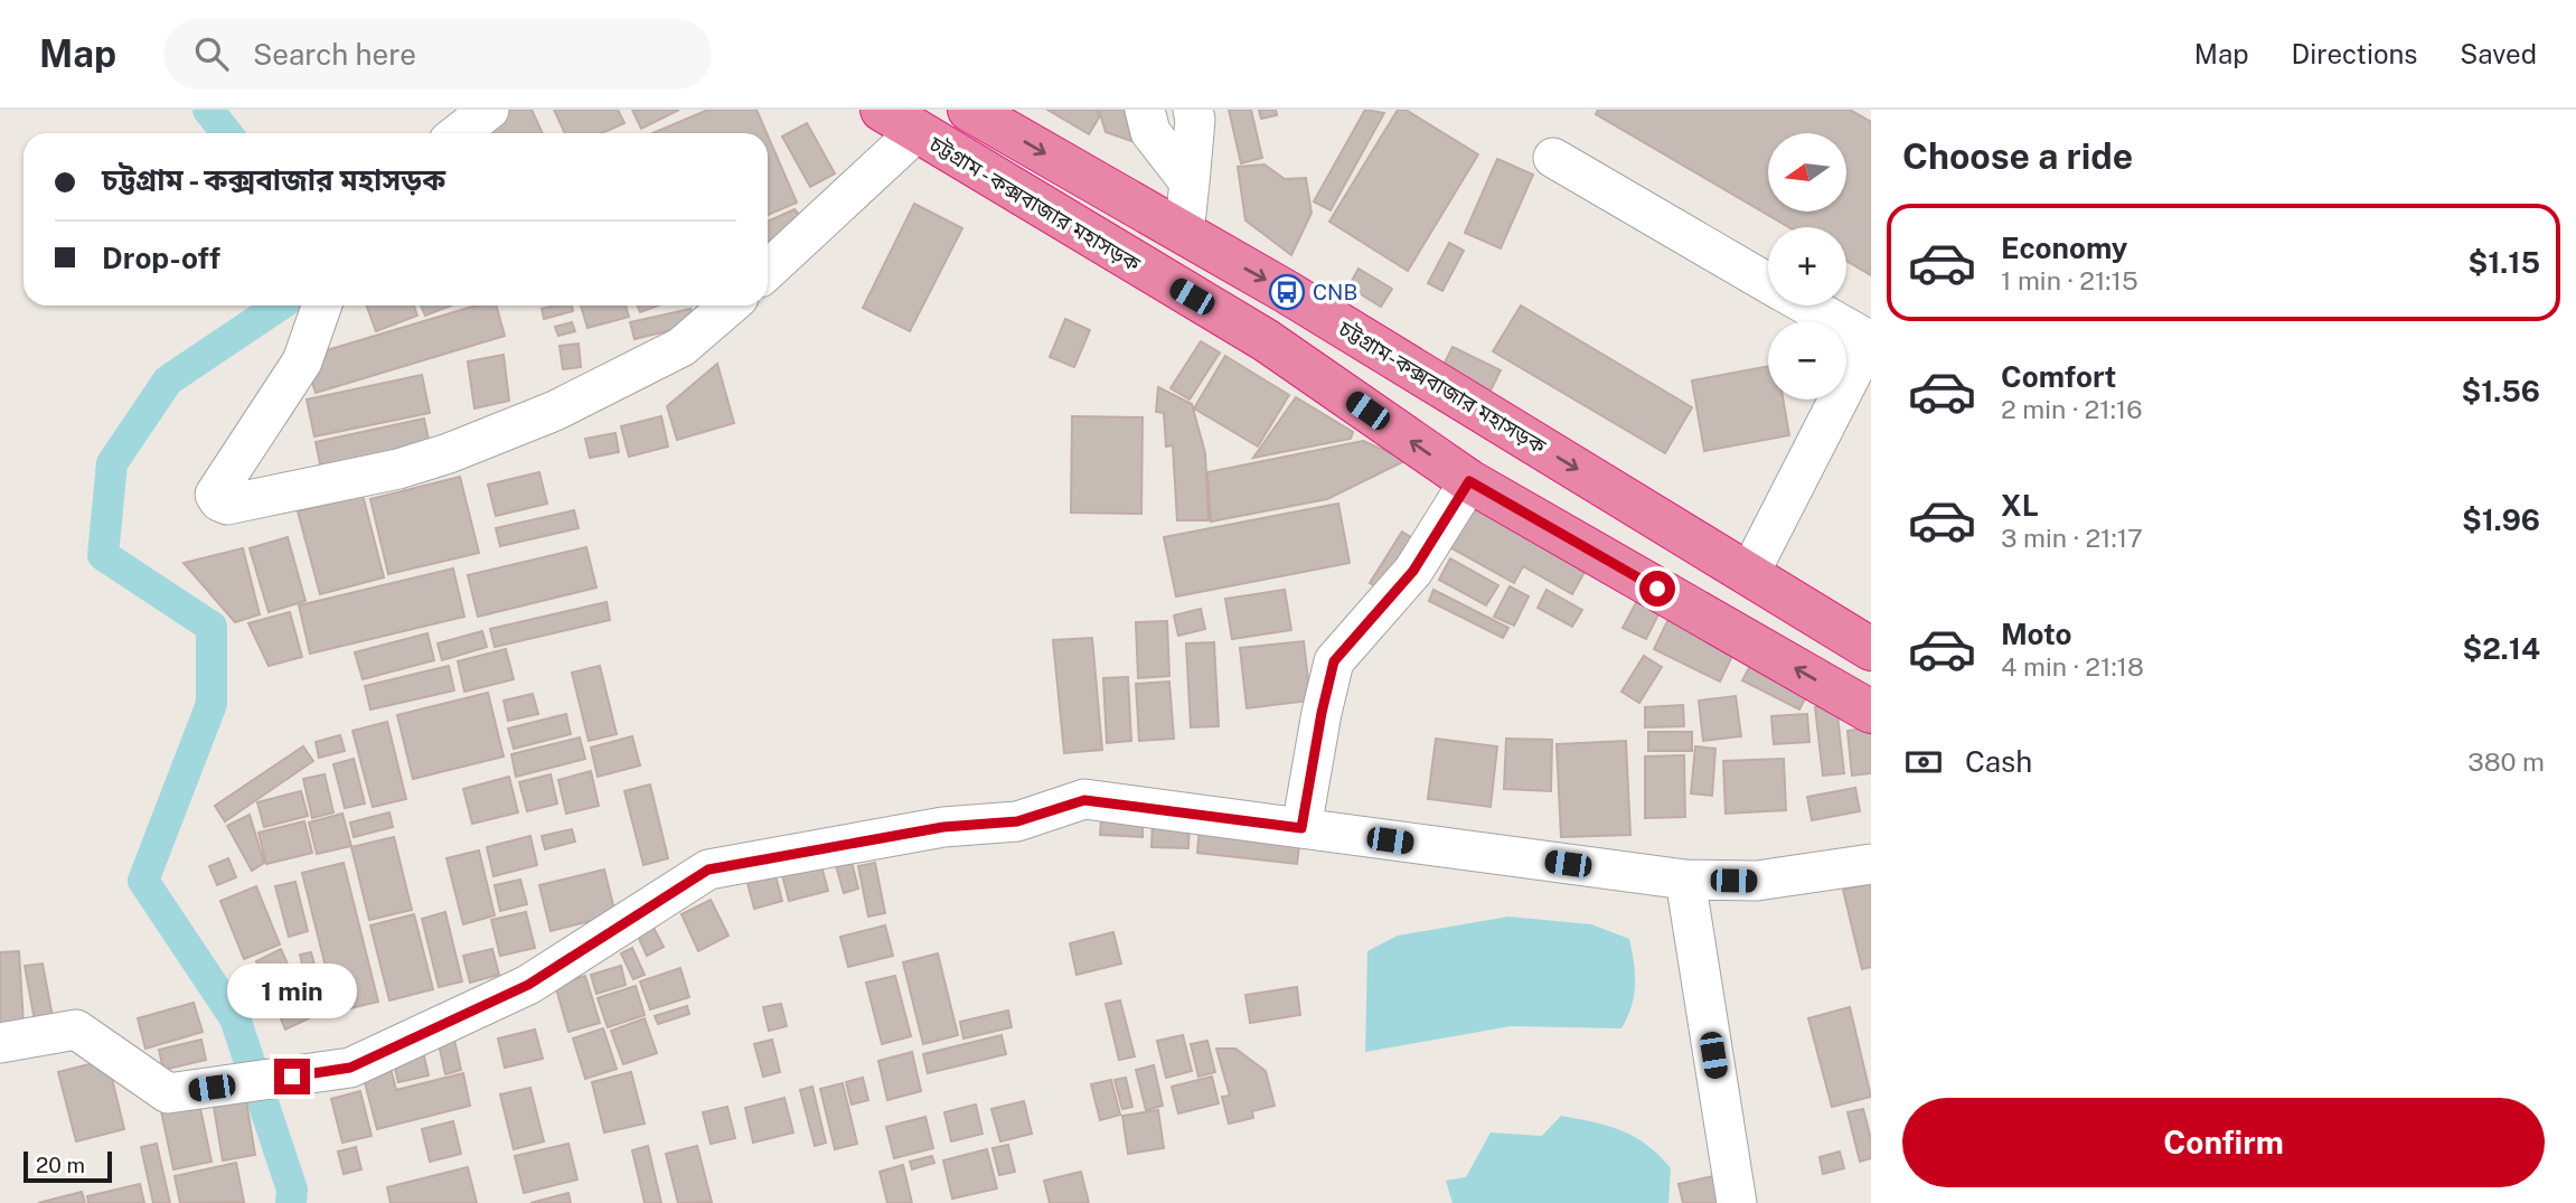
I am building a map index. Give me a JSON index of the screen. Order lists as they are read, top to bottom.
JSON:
{
  "streets": {
    "highway": ["চট্টগ্রাম - কক্সবাজার মহাসড়ক", "চট্টগ্রাম-কক্সবাজার মহাসড়ক"]
  },
  "one_way": ["চট্টগ্রাম - কক্সবাজার মহাসড়ক", "চট্টগ্রাম-কক্সবাজার মহাসড়ক"],
  "places": {
    "bus stop": ["CNB"]
  },
  "scale_bar": "20 m",
  "north": "left",
  "page": {
    "header": "Map",
    "search": "Search here",
    "nav": ["Map", "Directions", "Saved"],
    "heading": "Choose a ride",
    "map_buttons": ["+", "−"],
    "banner": ["চট্টগ্রাম - কক্সবাজার মহাসড়ক", "Drop-off"],
    "list": [
      {
        "name": "Economy",
        "note": "1 min · 21:15",
        "value": "$1.15"
      },
      {
        "name": "Comfort",
        "note": "2 min · 21:16",
        "value": "$1.56"
      },
      {
        "name": "XL",
        "note": "3 min · 21:17",
        "value": "$1.96"
      },
      {
        "name": "Moto",
        "note": "4 min · 21:18",
        "value": "$2.14"
      }
    ],
    "pay": ["Cash", "380 m"],
    "bubble": "1 min",
    "buttons": "Confirm",
    "scale": "20 m"
  }
}
